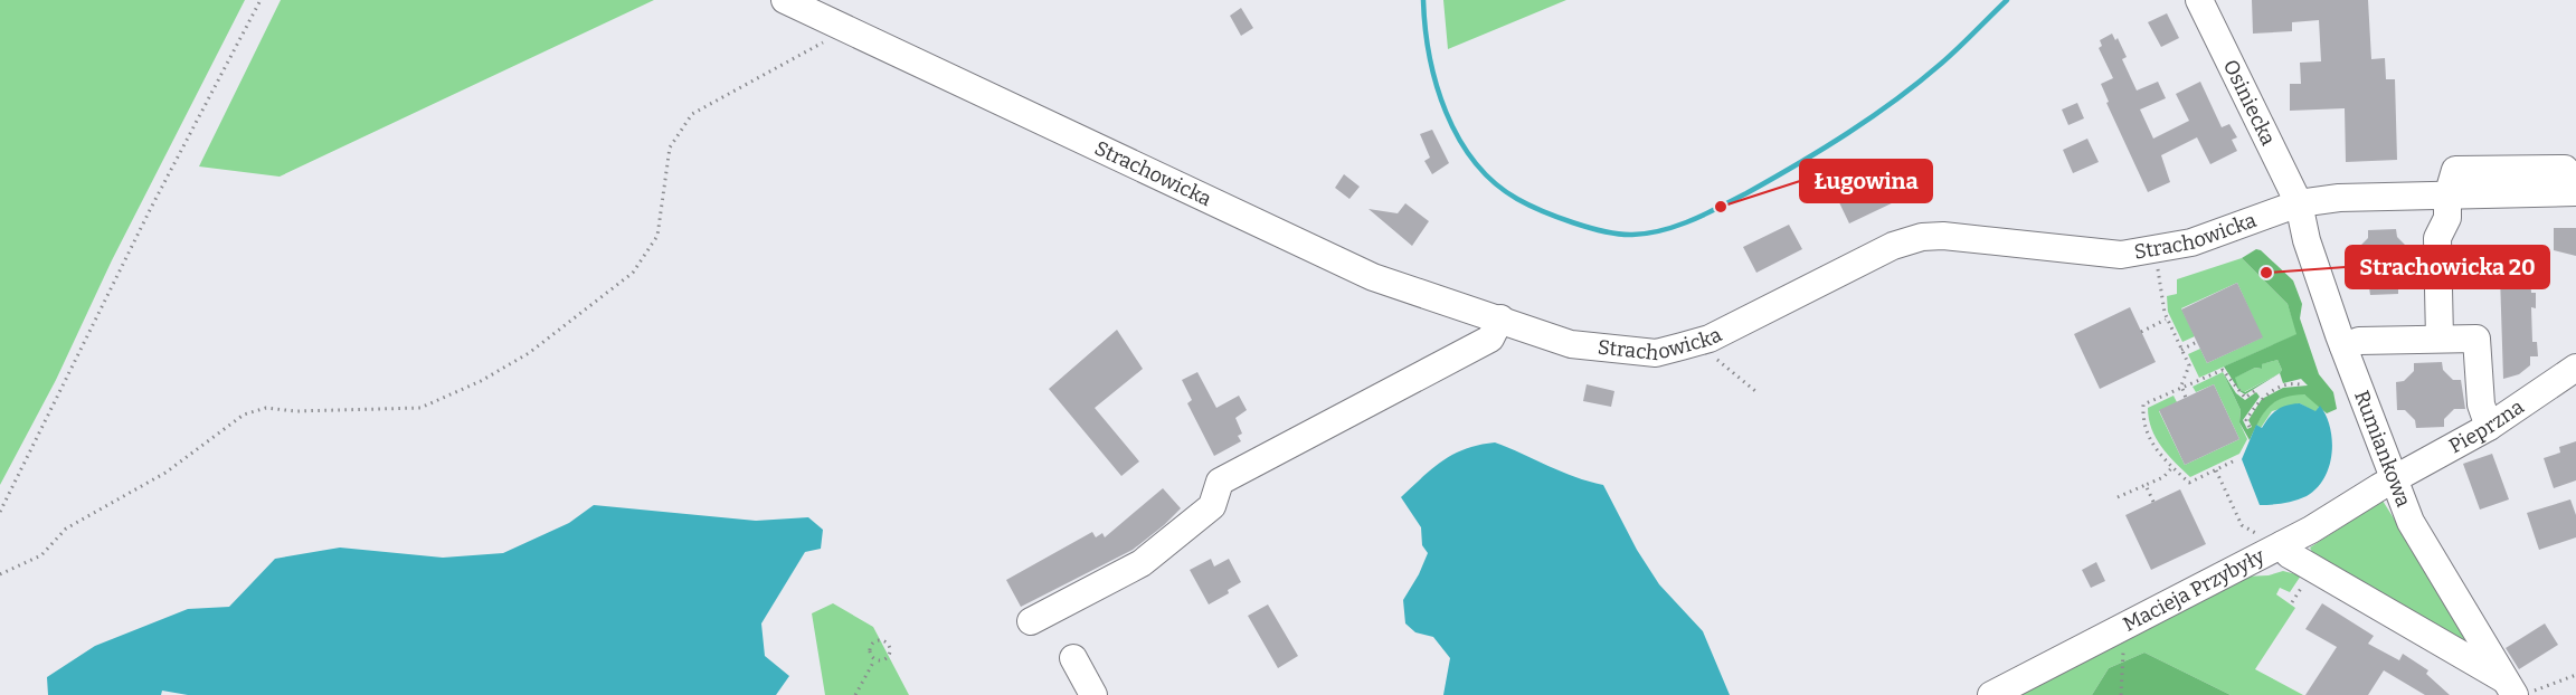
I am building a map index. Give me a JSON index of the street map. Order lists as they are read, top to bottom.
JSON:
{
  "streets": {
    "street": [
      "Osiniecka",
      "Strachowicka",
      "Pieprzna",
      "Rumiankowa",
      "Macieja Przybyły"
    ]
  },
  "crossings": [
    ["Osiniecka", "Strachowicka"],
    ["Osiniecka", "Rumiankowa"],
    ["Strachowicka", "Rumiankowa"],
    ["Pieprzna", "Rumiankowa"],
    ["Pieprzna", "Macieja Przybyły"],
    ["Rumiankowa", "Macieja Przybyły"]
  ],
  "places": ["Ługowina", "Strachowicka 20"]
}
